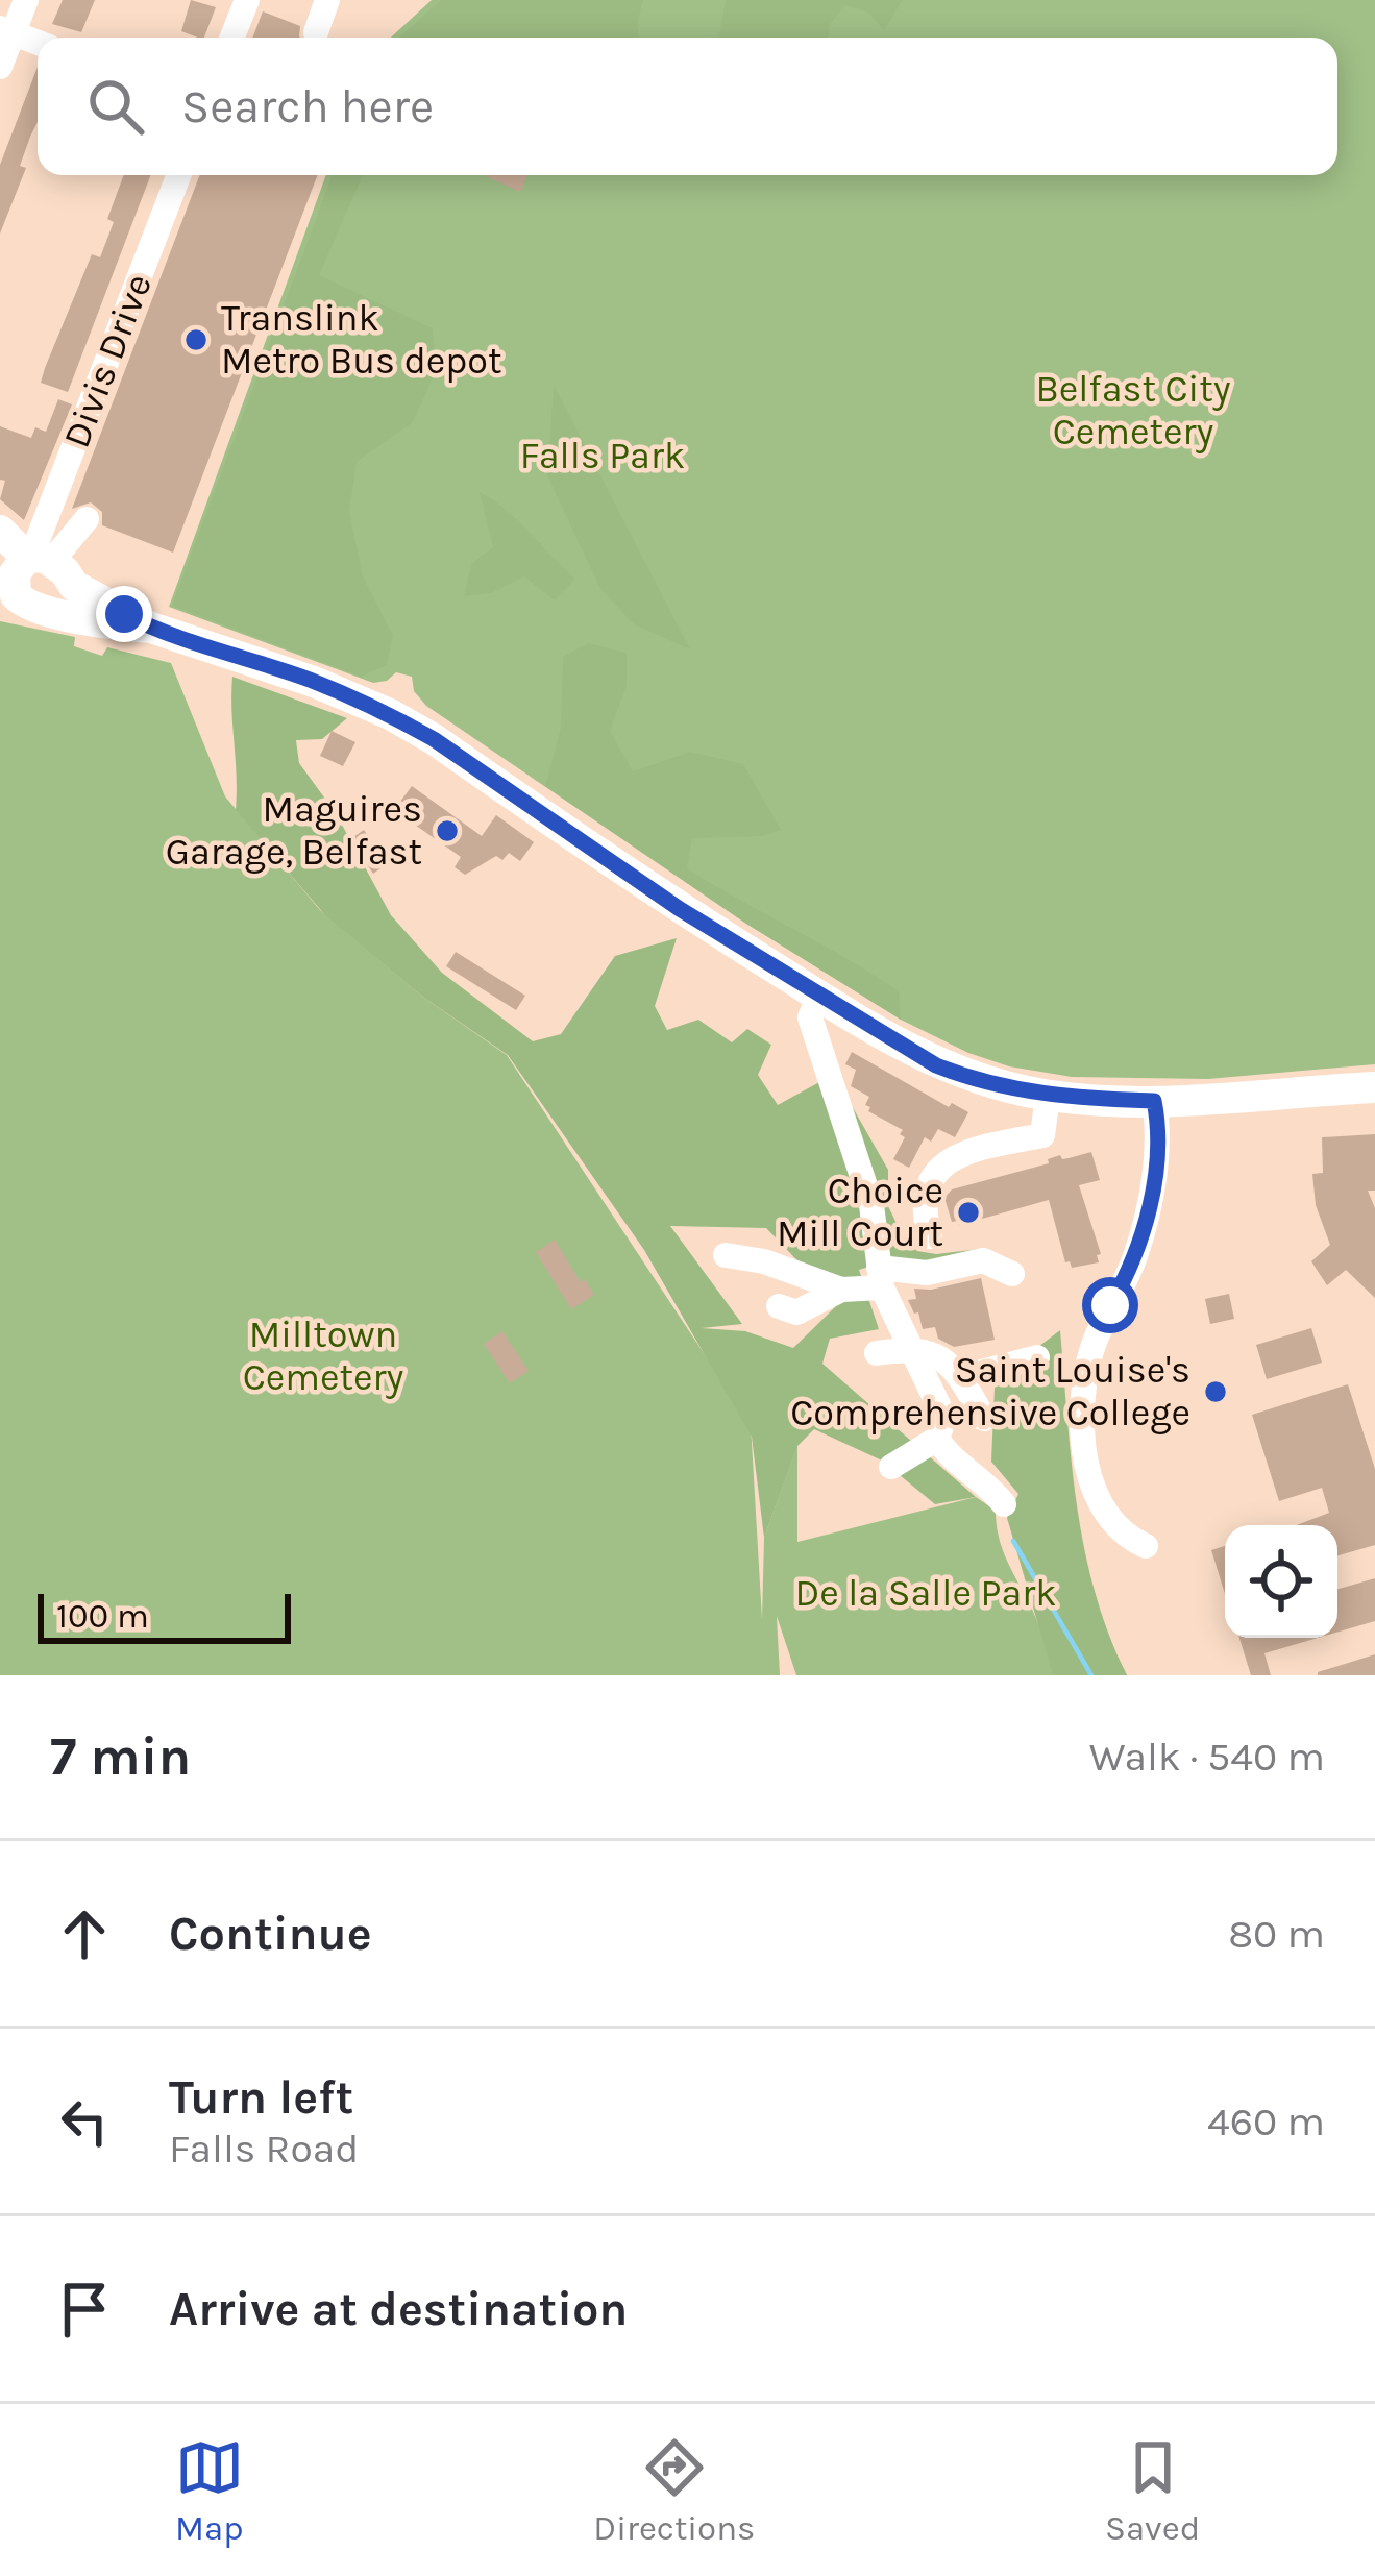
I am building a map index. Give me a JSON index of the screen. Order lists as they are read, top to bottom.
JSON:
{
  "streets": {
    "street": ["Divis Drive"]
  },
  "parks": [
    "Belfast City Cemetery",
    "Falls Park",
    "Milltown Cemetery",
    "De la Salle Park"
  ],
  "places": [
    "Translink Metro Bus depot",
    "Maguires Garage, Belfast",
    "Choice Mill Court",
    "Saint Louise's Comprehensive College"
  ],
  "scale_bar": "100 m",
  "page": {
    "search": "Search here",
    "scale": "100 m",
    "heading": ["7 min", "Walk · 540 m"],
    "list": [
      ["Continue", "80 m"],
      ["Turn left", "Falls Road", "460 m"],
      "Arrive at destination"
    ],
    "nav": ["Map", "Directions", "Saved"]
  }
}
